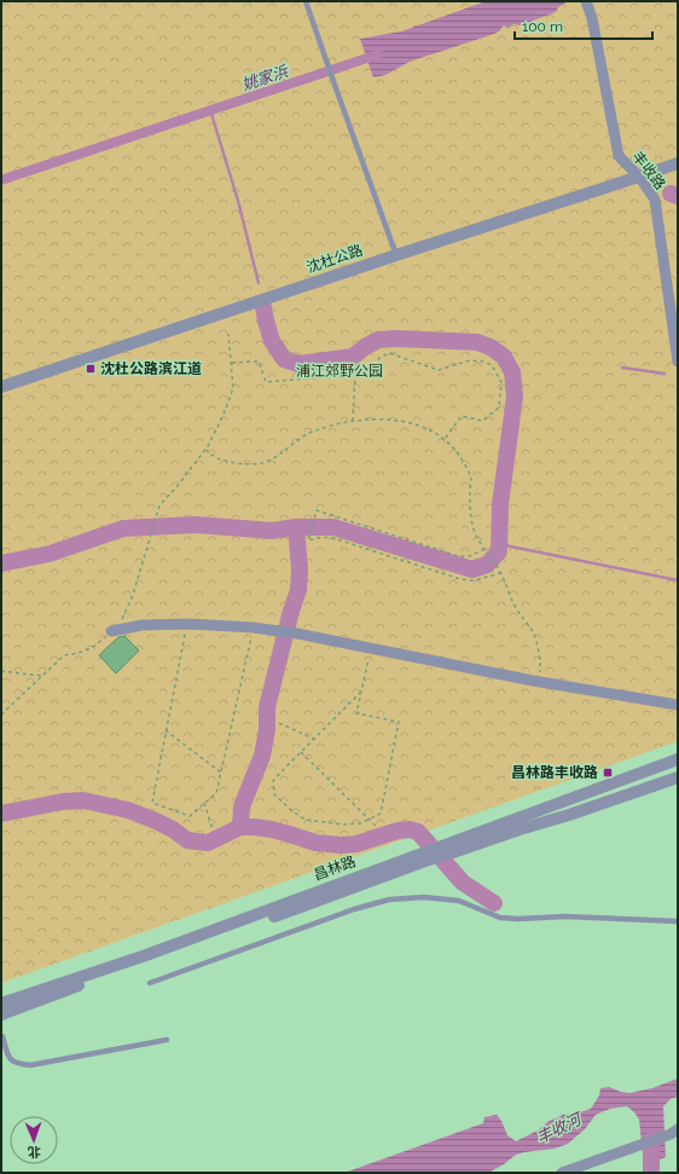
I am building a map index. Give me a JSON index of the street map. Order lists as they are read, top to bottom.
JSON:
{
  "streets": {
    "street": ["丰收路", "沈杜公路", "昌林路"]
  },
  "crossings": [
    ["丰收路", "沈杜公路"]
  ],
  "water": ["姚家浜", "丰收河"],
  "parks": ["浦江郊野公园"],
  "places": {
    "transit": ["沈杜公路滨江道", "昌林路丰收路"]
  },
  "scale_bar": "100 m",
  "north": "bottom"
}
